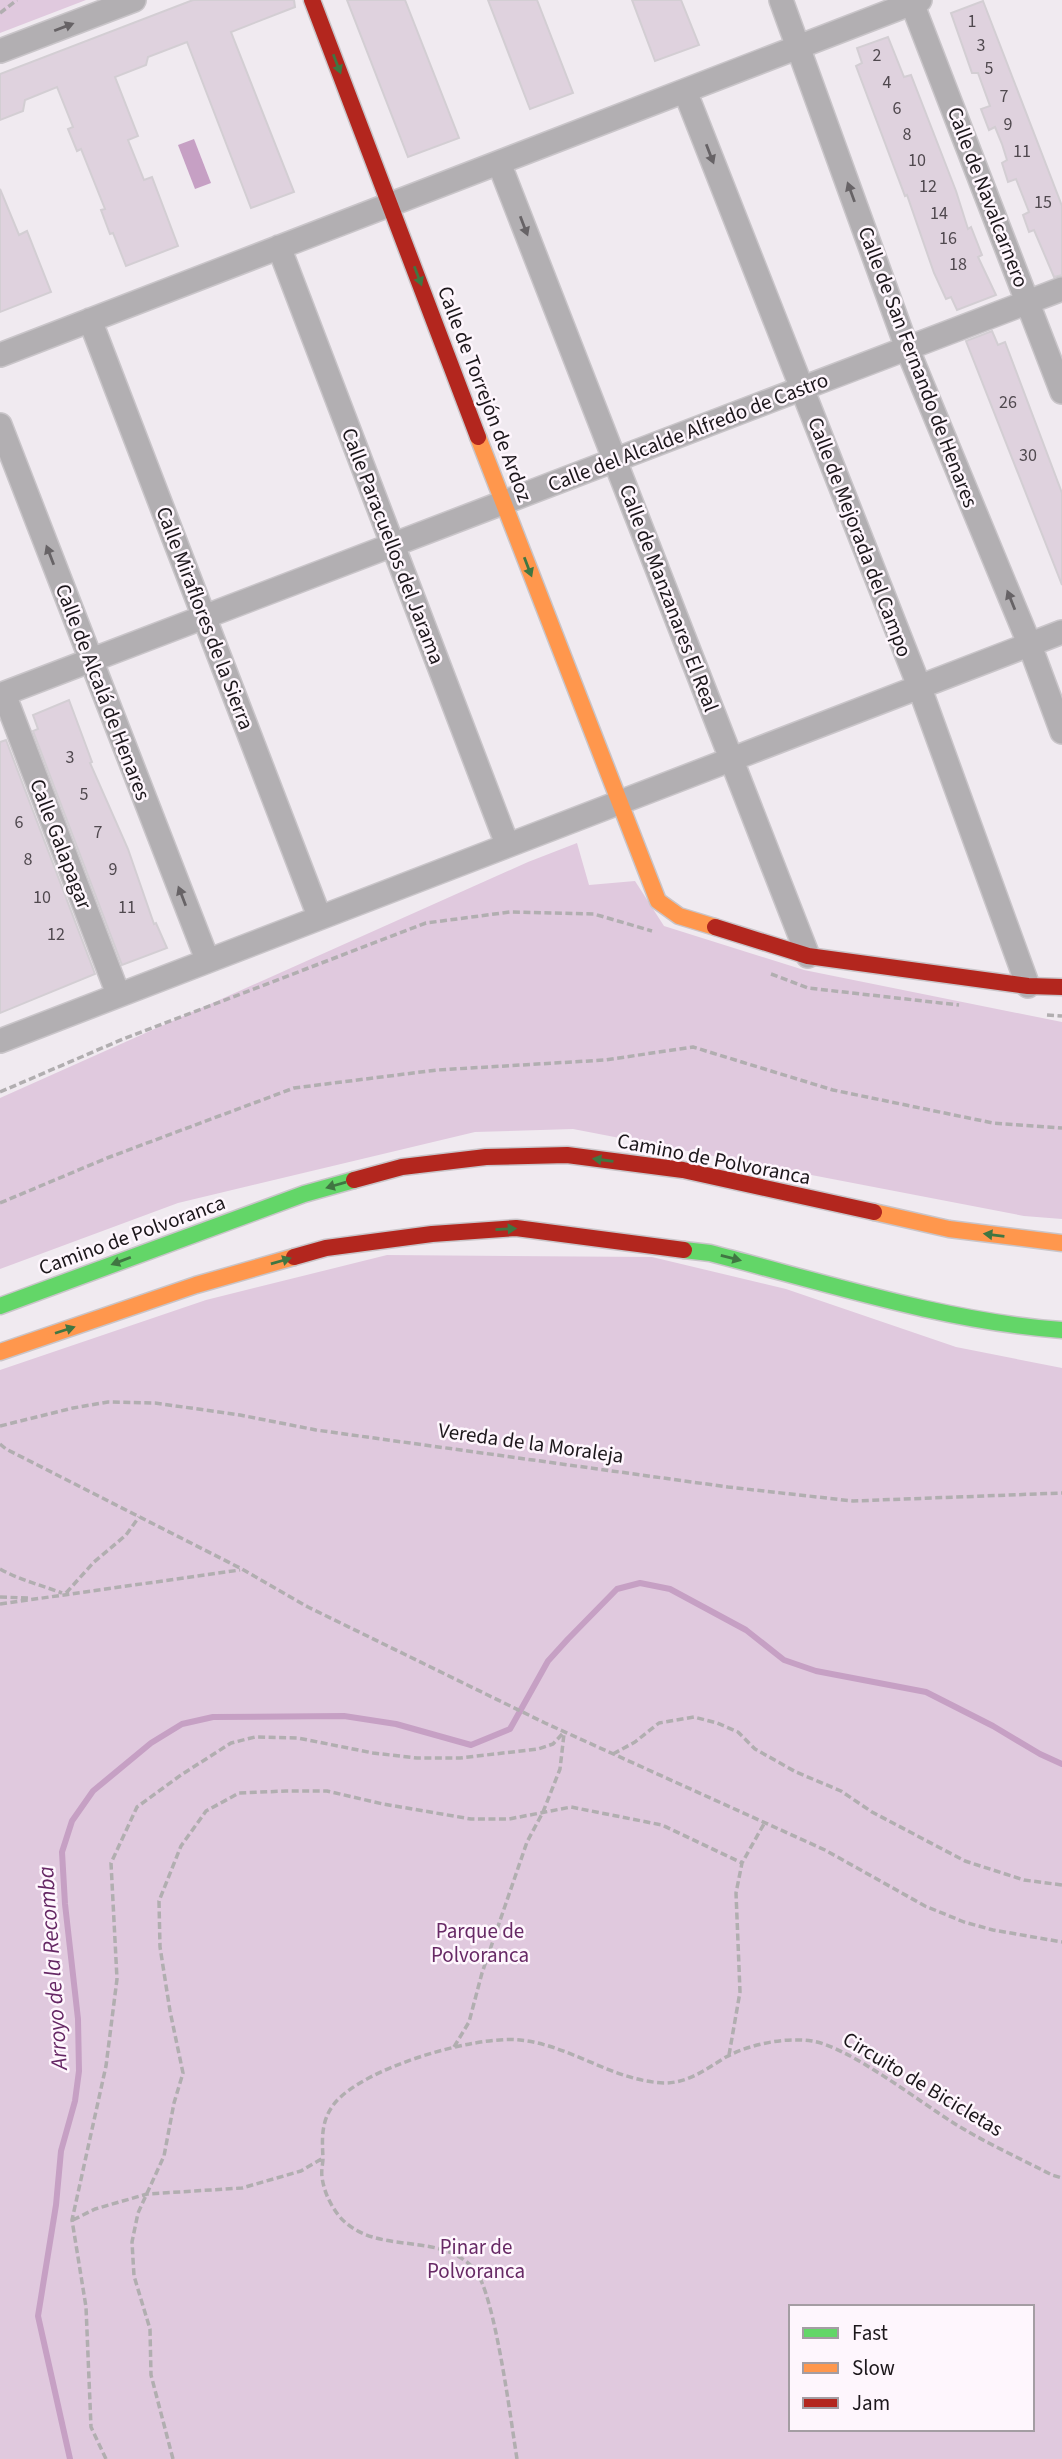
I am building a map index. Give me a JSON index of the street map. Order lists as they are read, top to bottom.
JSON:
{
  "streets": {
    "main road": ["Calle de Torrejón de Ardoz", "Camino de Polvoranca"],
    "street": [
      "Calle de Navalcarnero",
      "Calle de San Fernando de Henares",
      "Calle del Alcalde Alfredo de Castro",
      "Calle de Mejorada del Campo",
      "Calle Paracuellos del Jarama",
      "Calle de Manzanares El Real",
      "Calle Miraflores de la Sierra",
      "Calle de Alcalá de Henares",
      "Calle Galapagar"
    ],
    "path": ["Vereda de la Moraleja", "Circuito de Bicicletas"]
  },
  "crossings": [
    ["Calle de Navalcarnero", "Calle del Alcalde Alfredo de Castro"],
    ["Calle de San Fernando de Henares", "Calle del Alcalde Alfredo de Castro"],
    ["Calle de Torrejón de Ardoz", "Calle del Alcalde Alfredo de Castro"],
    ["Calle de Torrejón de Ardoz", "Calle de Mejorada del Campo"],
    ["Calle de Torrejón de Ardoz", "Calle de Manzanares El Real"],
    ["Calle del Alcalde Alfredo de Castro", "Calle de Mejorada del Campo"],
    ["Calle del Alcalde Alfredo de Castro", "Calle Paracuellos del Jarama"],
    ["Calle del Alcalde Alfredo de Castro", "Calle de Manzanares El Real"],
    ["Calle del Alcalde Alfredo de Castro", "Calle Miraflores de la Sierra"],
    ["Calle del Alcalde Alfredo de Castro", "Calle de Alcalá de Henares"],
    ["Calle del Alcalde Alfredo de Castro", "Calle Galapagar"]
  ],
  "one_way": [
    "Calle de San Fernando de Henares",
    "Calle de Torrejón de Ardoz",
    "Calle de Manzanares El Real",
    "Calle de Alcalá de Henares"
  ],
  "water": ["Arroyo de la Recomba"],
  "parks": ["Parque de Polvoranca", "Pinar de Polvoranca"],
  "house_numbers": [
    "1",
    "3",
    "2",
    "5",
    "4",
    "7",
    "6",
    "9",
    "8",
    "11",
    "10",
    "12",
    "15",
    "14",
    "16",
    "18",
    "26",
    "30",
    "3",
    "5",
    "6",
    "7",
    "8",
    "9",
    "10",
    "11",
    "12"
  ],
  "legend": ["Fast", "Slow", "Jam"]
}
